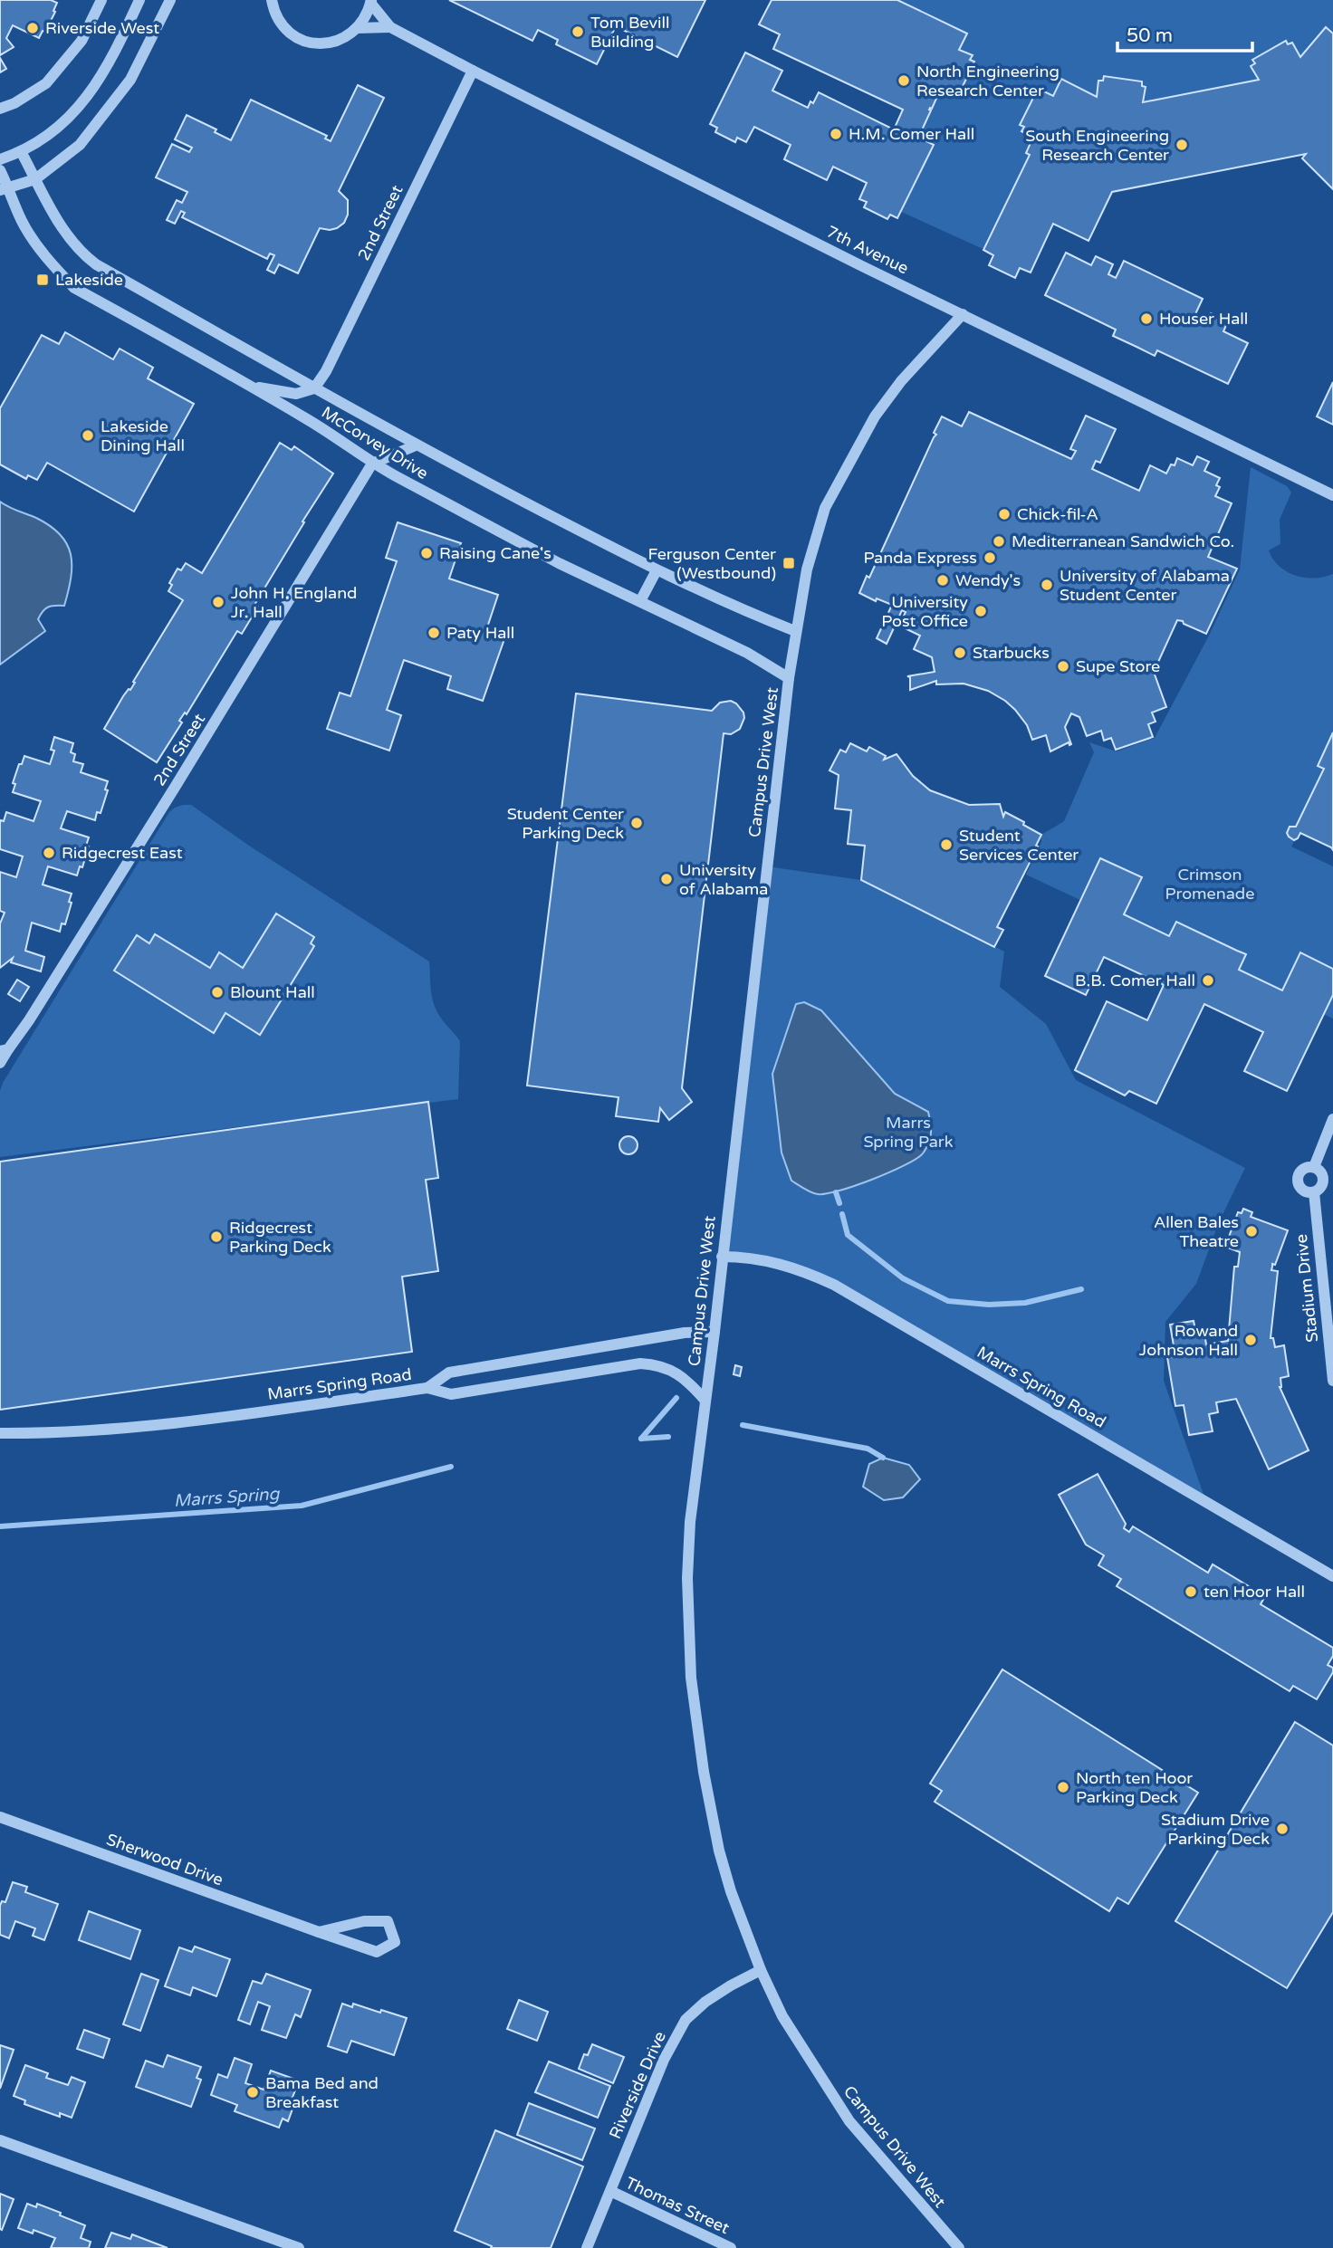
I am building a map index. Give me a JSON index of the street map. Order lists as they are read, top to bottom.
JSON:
{
  "streets": {
    "street": [
      "2nd Street",
      "7th Avenue",
      "McCorvey Drive",
      "Campus Drive West",
      "Stadium Drive",
      "Marrs Spring Road",
      "Sherwood Drive",
      "Riverside Drive",
      "Thomas Street"
    ]
  },
  "crossings": [
    ["2nd Street", "7th Avenue"],
    ["2nd Street", "McCorvey Drive"],
    ["7th Avenue", "Campus Drive West"],
    ["McCorvey Drive", "Campus Drive West"],
    ["Campus Drive West", "Marrs Spring Road"],
    ["Campus Drive West", "Riverside Drive"],
    ["Riverside Drive", "Thomas Street"]
  ],
  "water": ["Marrs Spring"],
  "parks": ["Crimson Promenade", "Marrs Spring Park"],
  "places": {
    "other": [
      "Riverside West",
      "Tom Bevill Building",
      "North Engineering Research Center",
      "H.M. Comer Hall",
      "South Engineering Research Center",
      "Houser Hall",
      "Lakeside Dining Hall",
      "Chick-fil-A",
      "Mediterranean Sandwich Co.",
      "Raising Cane's",
      "Panda Express",
      "Wendy's",
      "University of Alabama Student Center",
      "John H. England Jr. Hall",
      "University Post Office",
      "Paty Hall",
      "Starbucks",
      "Supe Store",
      "Student Center Parking Deck",
      "Student Services Center",
      "Ridgecrest East",
      "University of Alabama",
      "B.B. Comer Hall",
      "Blount Hall",
      "Allen Bales Theatre",
      "Ridgecrest Parking Deck",
      "Rowand Johnson Hall",
      "ten Hoor Hall",
      "North ten Hoor Parking Deck",
      "Stadium Drive Parking Deck",
      "Bama Bed and Breakfast"
    ],
    "transit": ["Lakeside", "Ferguson Center (Westbound)"]
  },
  "scale_bar": "50 m"
}
